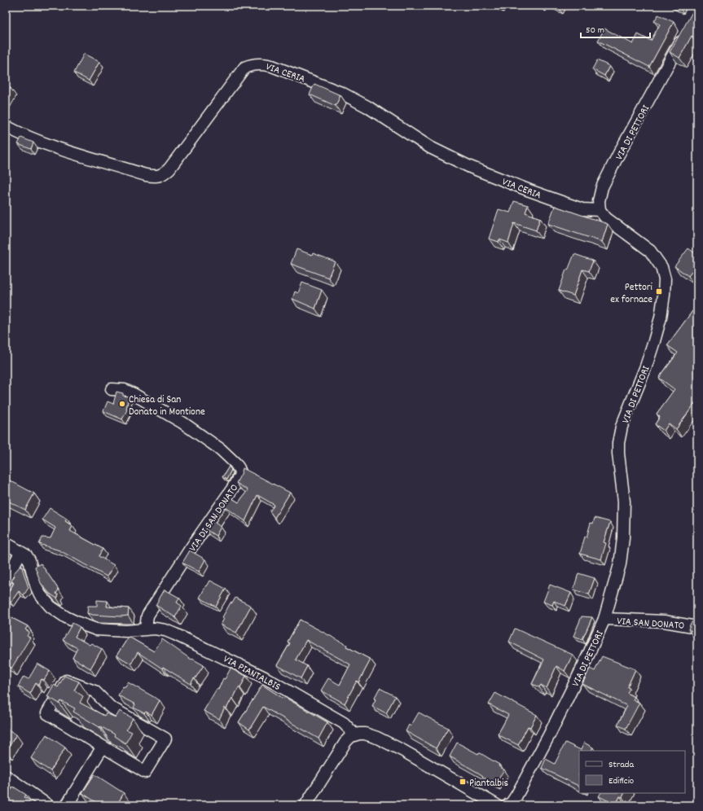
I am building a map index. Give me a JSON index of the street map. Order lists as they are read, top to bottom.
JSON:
{
  "streets": {
    "street": [
      "VIA CERIA",
      "VIA DI PETTORI",
      "VIA DI SAN DONATO",
      "VIA SAN DONATO",
      "VIA PIANTALBIS"
    ]
  },
  "crossings": [
    ["VIA CERIA", "VIA DI PETTORI"],
    ["VIA DI PETTORI", "VIA SAN DONATO"],
    ["VIA DI SAN DONATO", "VIA PIANTALBIS"]
  ],
  "places": {
    "transit": ["Pettori ex fornace", "Piantalbis"],
    "other": ["Chiesa di San Donato in Montione"]
  },
  "legend": ["Strada", "Edificio"],
  "scale_bar": "50 m"
}
